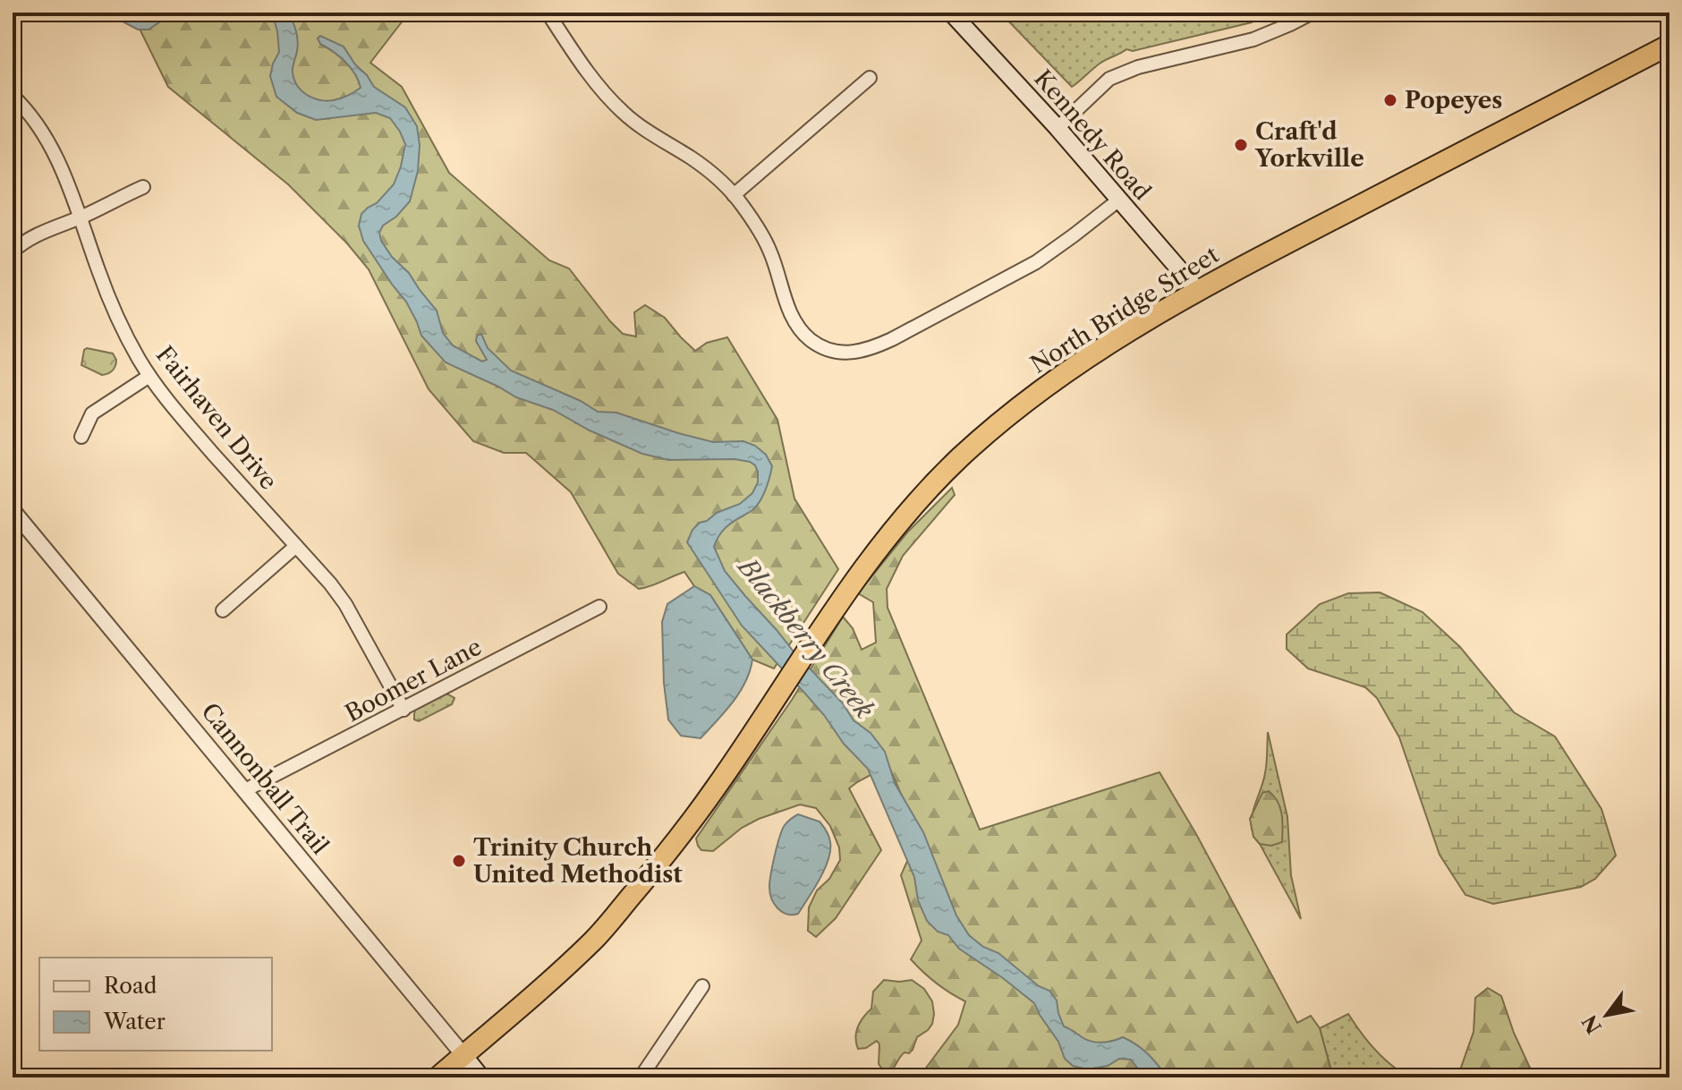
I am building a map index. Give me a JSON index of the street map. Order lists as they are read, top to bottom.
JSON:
{
  "streets": {
    "highway": ["North Bridge Street"],
    "main road": ["Kennedy Road", "Cannonball Trail"],
    "street": ["Fairhaven Drive", "Boomer Lane"]
  },
  "crossings": [
    ["Kennedy Road", "North Bridge Street"],
    ["North Bridge Street", "Cannonball Trail"],
    ["Fairhaven Drive", "Boomer Lane"],
    ["Boomer Lane", "Cannonball Trail"]
  ],
  "water": ["Blackberry Creek"],
  "places": ["Popeyes", "Craft'd Yorkville", "Trinity Church United Methodist"],
  "legend": ["Road", "Water"],
  "north": "bottom left"
}
